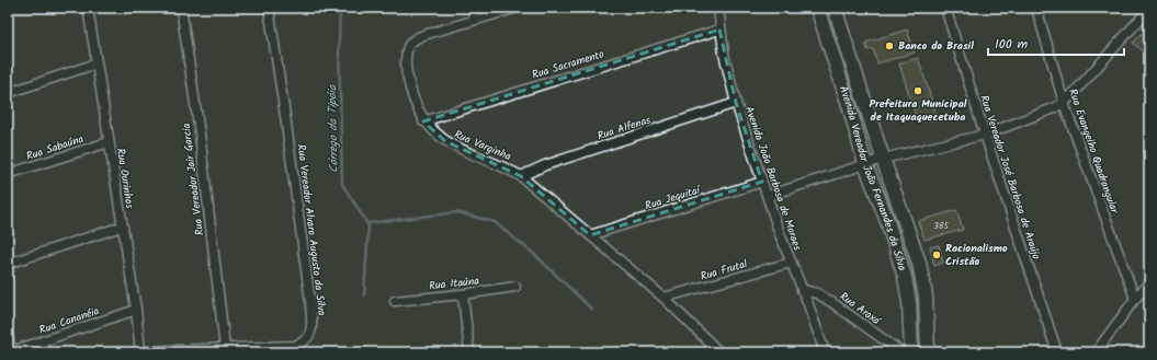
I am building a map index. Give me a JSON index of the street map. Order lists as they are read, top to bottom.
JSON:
{
  "streets": {
    "main road": ["Avenida Vereador João Fernandes da Silva"],
    "street": [
      "Rua Sacramento",
      "Rua Alfenas",
      "Rua Varginha",
      "Rua Sabaúna",
      "Rua Evangelho Quadrangular",
      "Rua Vereador José Barbosa de Araújo",
      "Rua Ourinhos",
      "Avenida João Barbosa de Moraes",
      "Rua Vereador Jair Garcia",
      "Rua Jequitaí",
      "Rua Vereador Alvaro Augusto da Silva",
      "Rua Frutal",
      "Rua Itaúna",
      "Rua Araxá",
      "Rua Cananéia"
    ]
  },
  "crossings": [
    ["Rua Sacramento", "Rua Varginha"],
    ["Rua Sacramento", "Avenida João Barbosa de Moraes"],
    ["Rua Alfenas", "Rua Varginha"],
    ["Rua Alfenas", "Avenida João Barbosa de Moraes"],
    ["Rua Varginha", "Rua Jequitaí"],
    ["Rua Varginha", "Rua Frutal"],
    ["Rua Sabaúna", "Rua Ourinhos"],
    ["Rua Ourinhos", "Rua Vereador Alvaro Augusto da Silva"],
    ["Rua Ourinhos", "Rua Cananéia"],
    ["Avenida João Barbosa de Moraes", "Rua Jequitaí"],
    ["Avenida João Barbosa de Moraes", "Rua Frutal"],
    ["Avenida João Barbosa de Moraes", "Rua Araxá"],
    ["Rua Vereador Jair Garcia", "Rua Vereador Alvaro Augusto da Silva"]
  ],
  "water": ["Córrego da Tipóia"],
  "places": ["Banco do Brasil", "Prefeitura Municipal de Itaquaquecetuba", "Racionalismo Cristão"],
  "house_numbers": ["385"],
  "scale_bar": "100 m"
}
